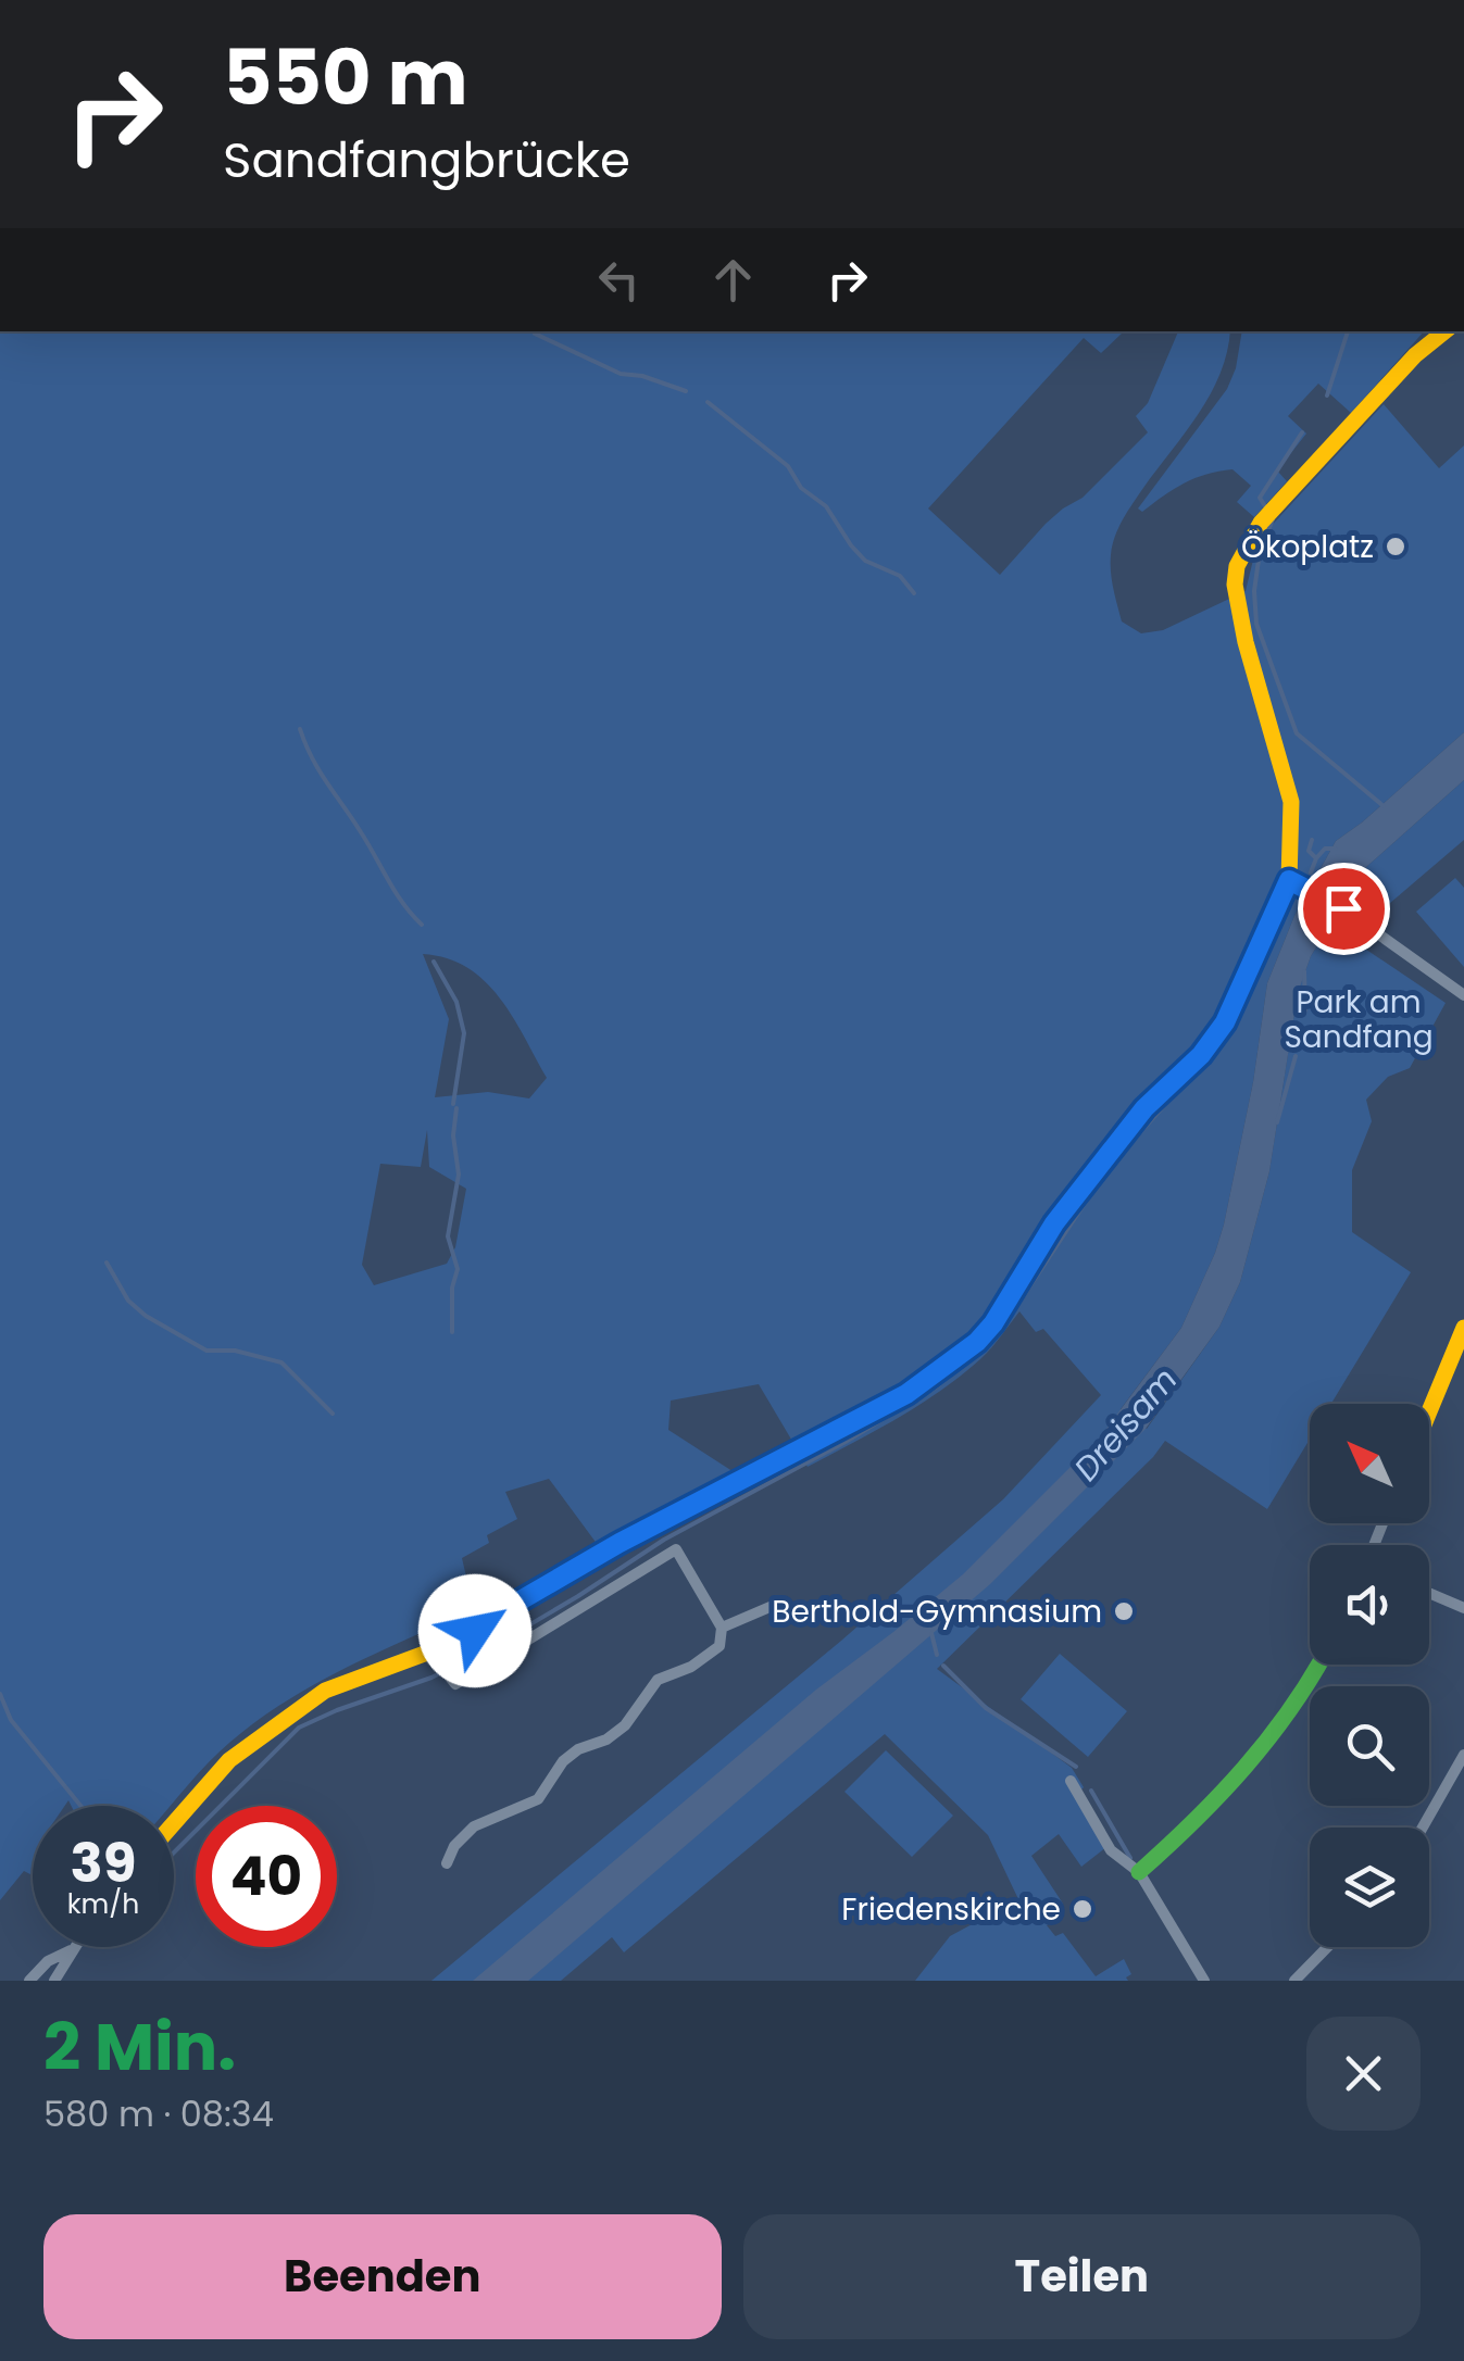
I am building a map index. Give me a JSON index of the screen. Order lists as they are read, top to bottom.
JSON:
{
  "water": ["Dreisam"],
  "parks": ["Park am Sandfang"],
  "places": ["Ökoplatz", "Berthold-Gymnasium", "Friedenskirche"],
  "north": "top left",
  "page": {
    "turn": ["550 m", "Sandfangbrücke"],
    "speed": "39 km/h",
    "limit": "40",
    "heading": ["2 Min.", "580 m · 08:34"],
    "buttons": ["Beenden", "Teilen"]
  }
}
